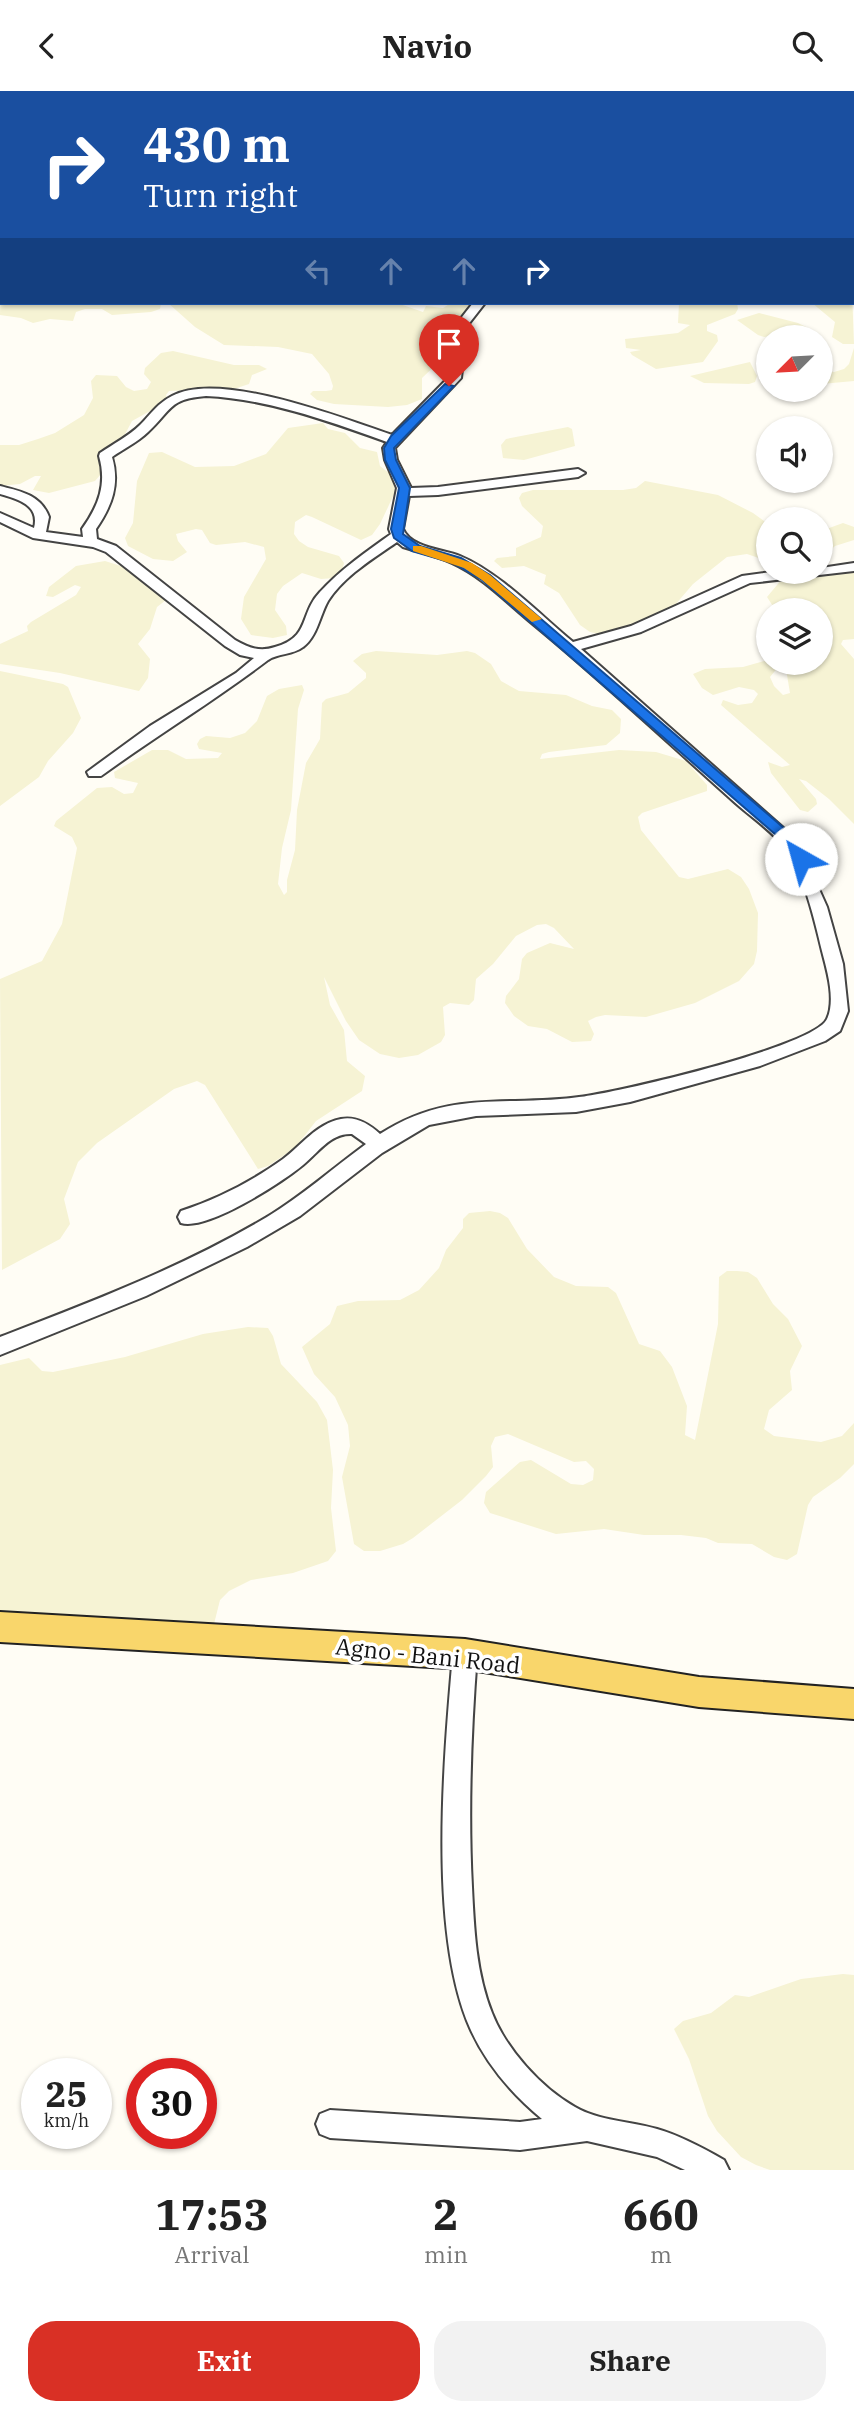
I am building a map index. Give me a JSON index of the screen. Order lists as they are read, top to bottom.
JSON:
{
  "streets": {
    "main road": ["Agno - Bani Road"]
  },
  "north": "bottom left",
  "page": {
    "header": "Navio",
    "turn": ["430 m", "Turn right"],
    "speed": "25 km/h",
    "limit": "30",
    "eta": [
      "17:53",
      "Arrival",
      "2",
      "min",
      "660",
      "m"
    ],
    "buttons": ["Exit", "Share"]
  }
}
